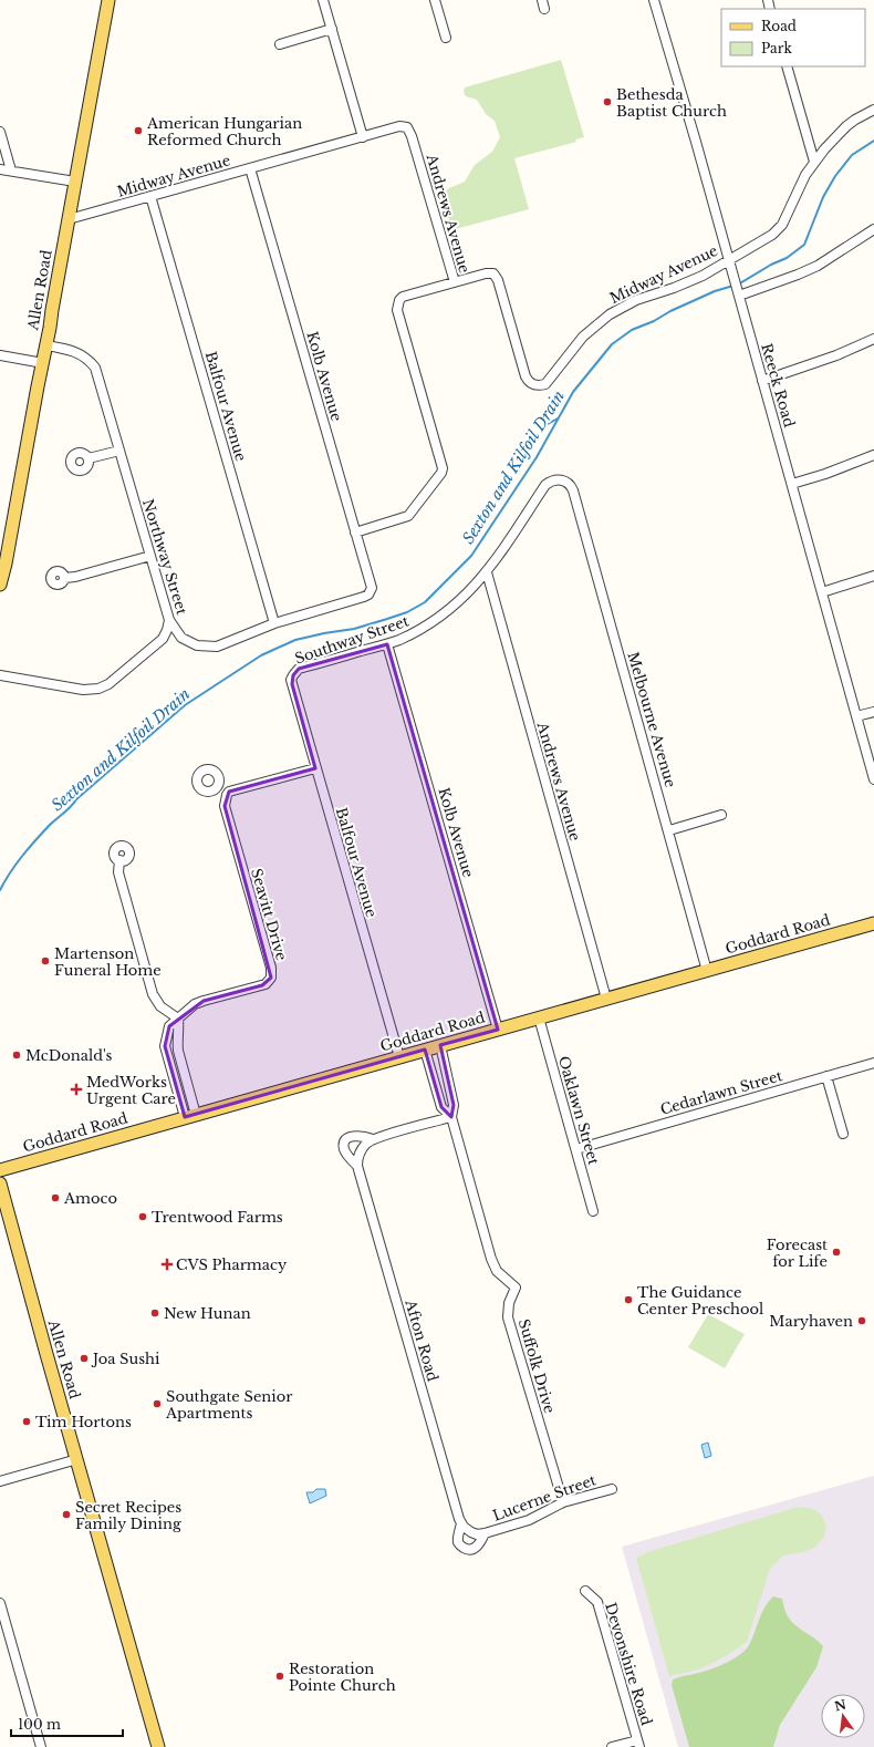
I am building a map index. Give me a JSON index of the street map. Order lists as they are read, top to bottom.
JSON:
{
  "streets": {
    "main road": ["Allen Road", "Goddard Road"],
    "street": [
      "Midway Avenue",
      "Andrews Avenue",
      "Kolb Avenue",
      "Reeck Road",
      "Balfour Avenue",
      "Northway Street",
      "Southway Street",
      "Melbourne Avenue",
      "Seavitt Drive",
      "Cedarlawn Street",
      "Oaklawn Street",
      "Afton Road",
      "Suffolk Drive",
      "Lucerne Street",
      "Devonshire Road"
    ]
  },
  "crossings": [
    ["Midway Avenue", "Andrews Avenue"],
    ["Midway Avenue", "Allen Road"],
    ["Midway Avenue", "Kolb Avenue"],
    ["Midway Avenue", "Reeck Road"],
    ["Midway Avenue", "Balfour Avenue"],
    ["Andrews Avenue", "Kolb Avenue"],
    ["Andrews Avenue", "Southway Street"],
    ["Andrews Avenue", "Goddard Road"],
    ["Allen Road", "Northway Street"],
    ["Kolb Avenue", "Northway Street"],
    ["Kolb Avenue", "Southway Street"],
    ["Kolb Avenue", "Goddard Road"],
    ["Balfour Avenue", "Northway Street"],
    ["Balfour Avenue", "Southway Street"],
    ["Balfour Avenue", "Goddard Road"],
    ["Southway Street", "Melbourne Avenue"],
    ["Melbourne Avenue", "Goddard Road"],
    ["Goddard Road", "Oaklawn Street"],
    ["Goddard Road", "Suffolk Drive"],
    ["Cedarlawn Street", "Oaklawn Street"],
    ["Afton Road", "Lucerne Street"],
    ["Suffolk Drive", "Lucerne Street"]
  ],
  "water": ["Sexton and Kilfoil Drain"],
  "places": {
    "other": [
      "Bethesda Baptist Church",
      "American Hungarian Reformed Church",
      "Martenson Funeral Home",
      "McDonald's",
      "Amoco",
      "Trentwood Farms",
      "Forecast for Life",
      "The Guidance Center Preschool",
      "New Hunan",
      "Maryhaven",
      "Joa Sushi",
      "Southgate Senior Apartments",
      "Tim Hortons",
      "Secret Recipes Family Dining",
      "Restoration Pointe Church"
    ],
    "health": ["MedWorks Urgent Care", "CVS Pharmacy"]
  },
  "legend": ["Road", "Park"],
  "scale_bar": "100 m",
  "north": "top"
}
